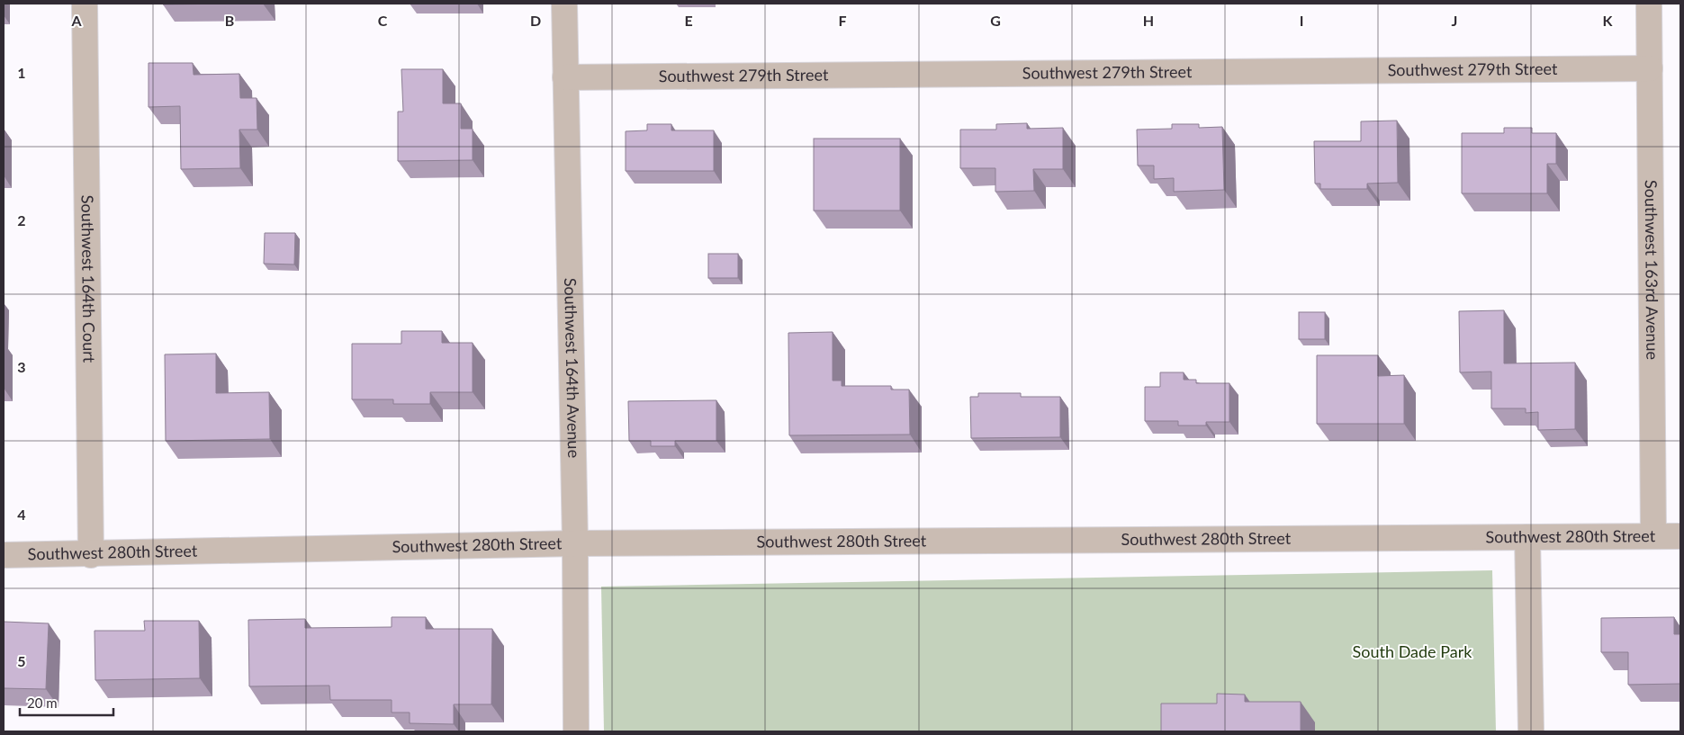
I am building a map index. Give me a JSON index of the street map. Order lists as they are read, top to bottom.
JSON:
{
  "streets": {
    "street": [
      "Southwest 279th Street",
      "Southwest 163rd Avenue",
      "Southwest 164th Court",
      "Southwest 164th Avenue",
      "Southwest 280th Street"
    ]
  },
  "crossings": [
    ["Southwest 279th Street", "Southwest 163rd Avenue"],
    ["Southwest 279th Street", "Southwest 164th Avenue"],
    ["Southwest 163rd Avenue", "Southwest 280th Street"],
    ["Southwest 164th Court", "Southwest 280th Street"],
    ["Southwest 164th Avenue", "Southwest 280th Street"]
  ],
  "parks": ["South Dade Park"],
  "scale_bar": "20 m",
  "grid": {
    "columns": [
      "A",
      "B",
      "C",
      "D",
      "E",
      "F",
      "G",
      "H",
      "I",
      "J",
      "K"
    ],
    "rows": [
      "1",
      "2",
      "3",
      "4",
      "5"
    ]
  }
}
